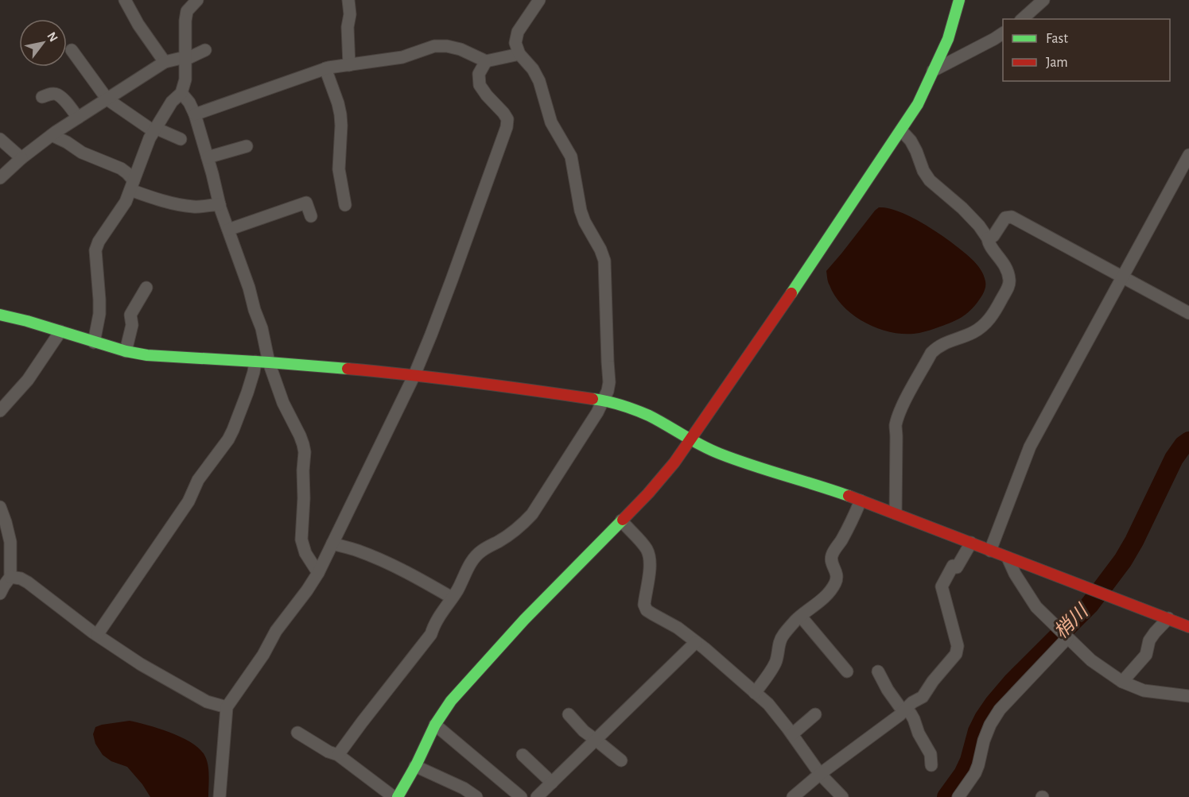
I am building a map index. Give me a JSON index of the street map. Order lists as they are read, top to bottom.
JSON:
{
  "water": ["梢川"],
  "legend": ["Fast", "Jam"],
  "north": "top right"
}
